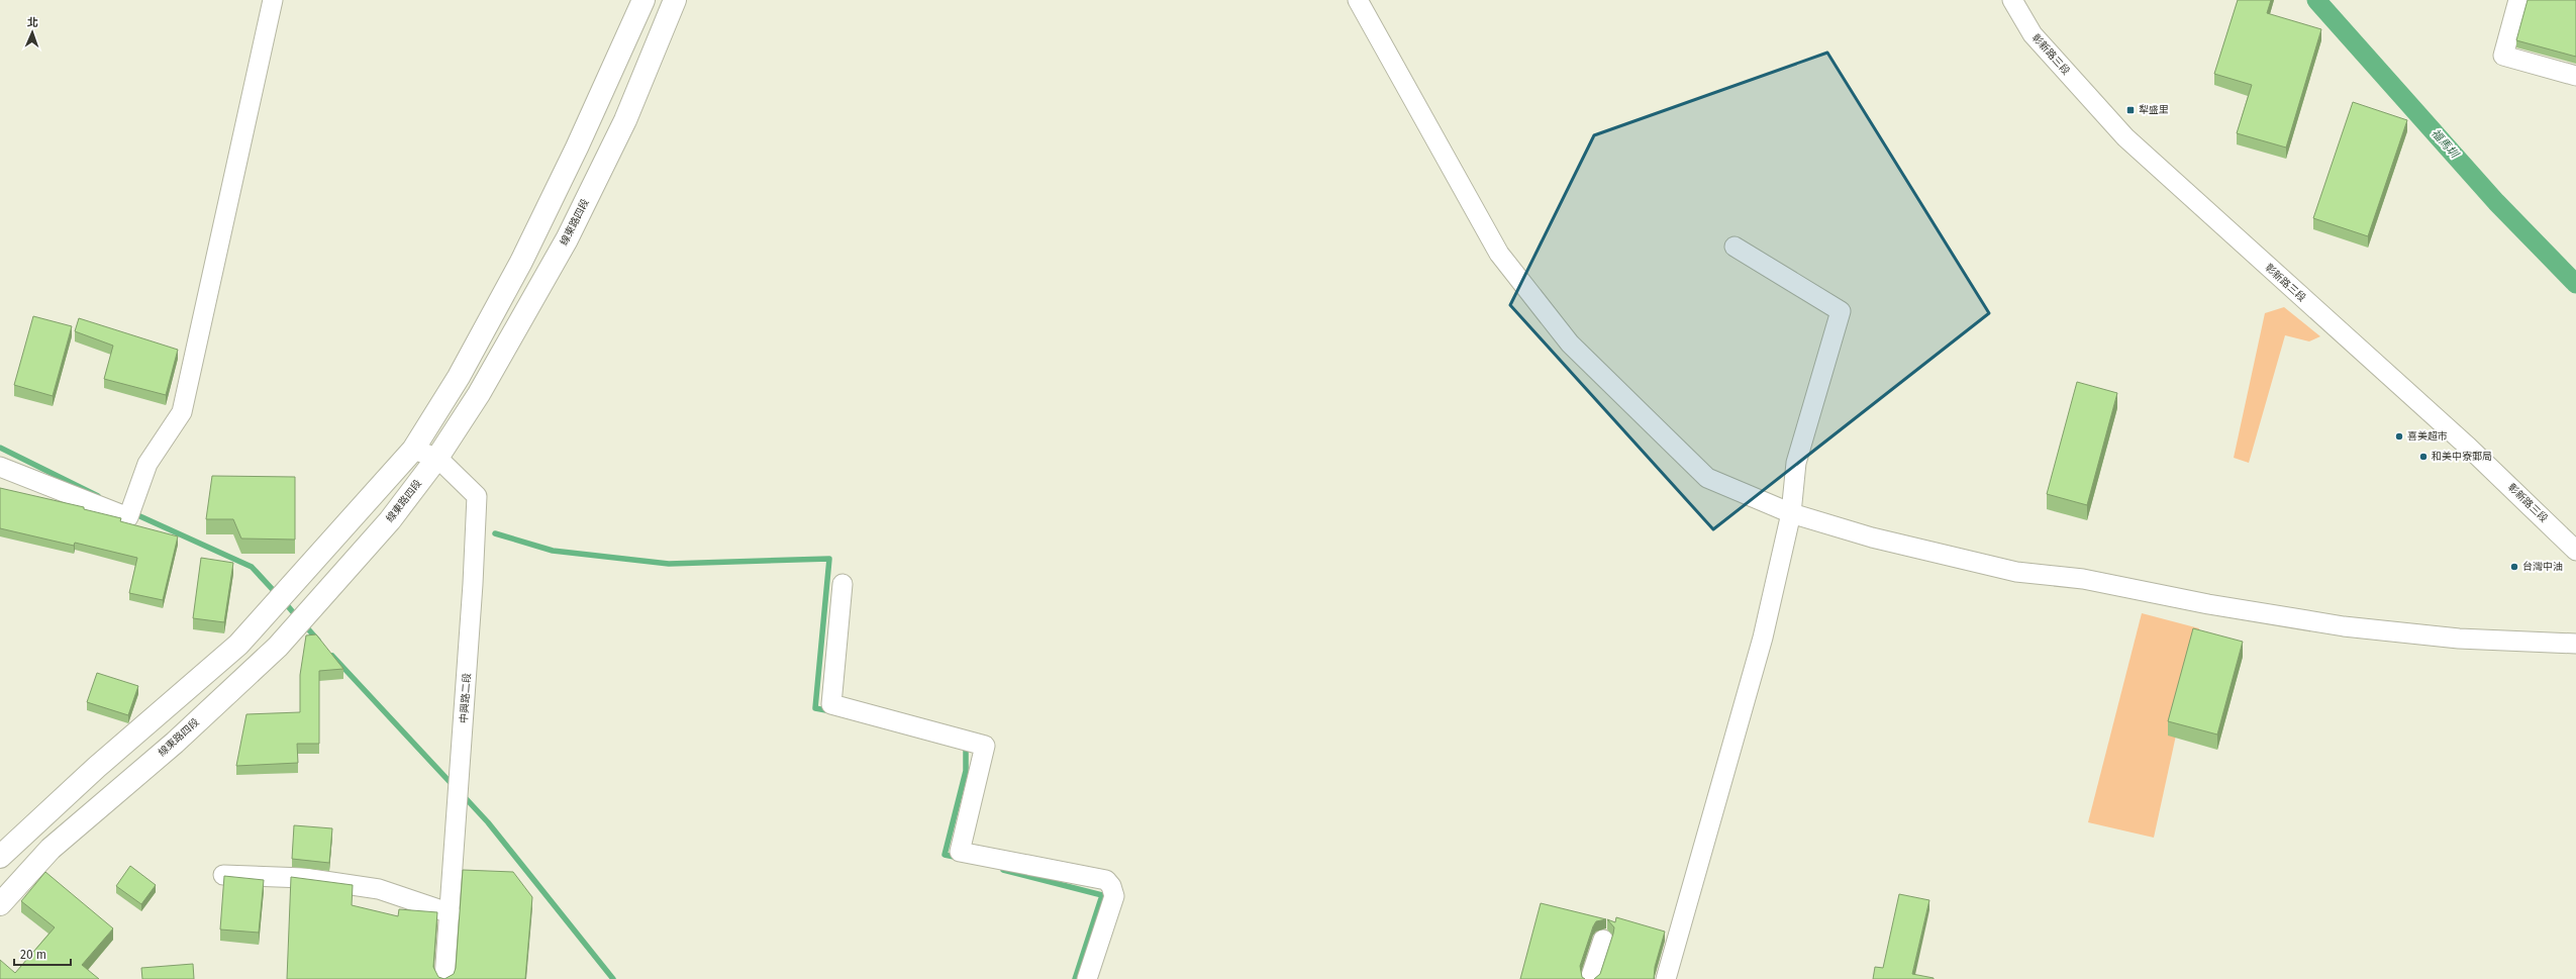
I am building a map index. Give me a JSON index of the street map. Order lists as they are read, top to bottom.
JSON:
{
  "streets": {
    "main road": ["線東路四段"],
    "street": ["彰新路三段", "中興路二段"]
  },
  "crossings": [
    ["線東路四段", "中興路二段"]
  ],
  "water": ["福馬圳"],
  "places": {
    "transit": ["犁盛里"],
    "other": ["喜美超市", "和美中寮郵局", "台灣中油"]
  },
  "scale_bar": "20 m",
  "north": "top"
}
